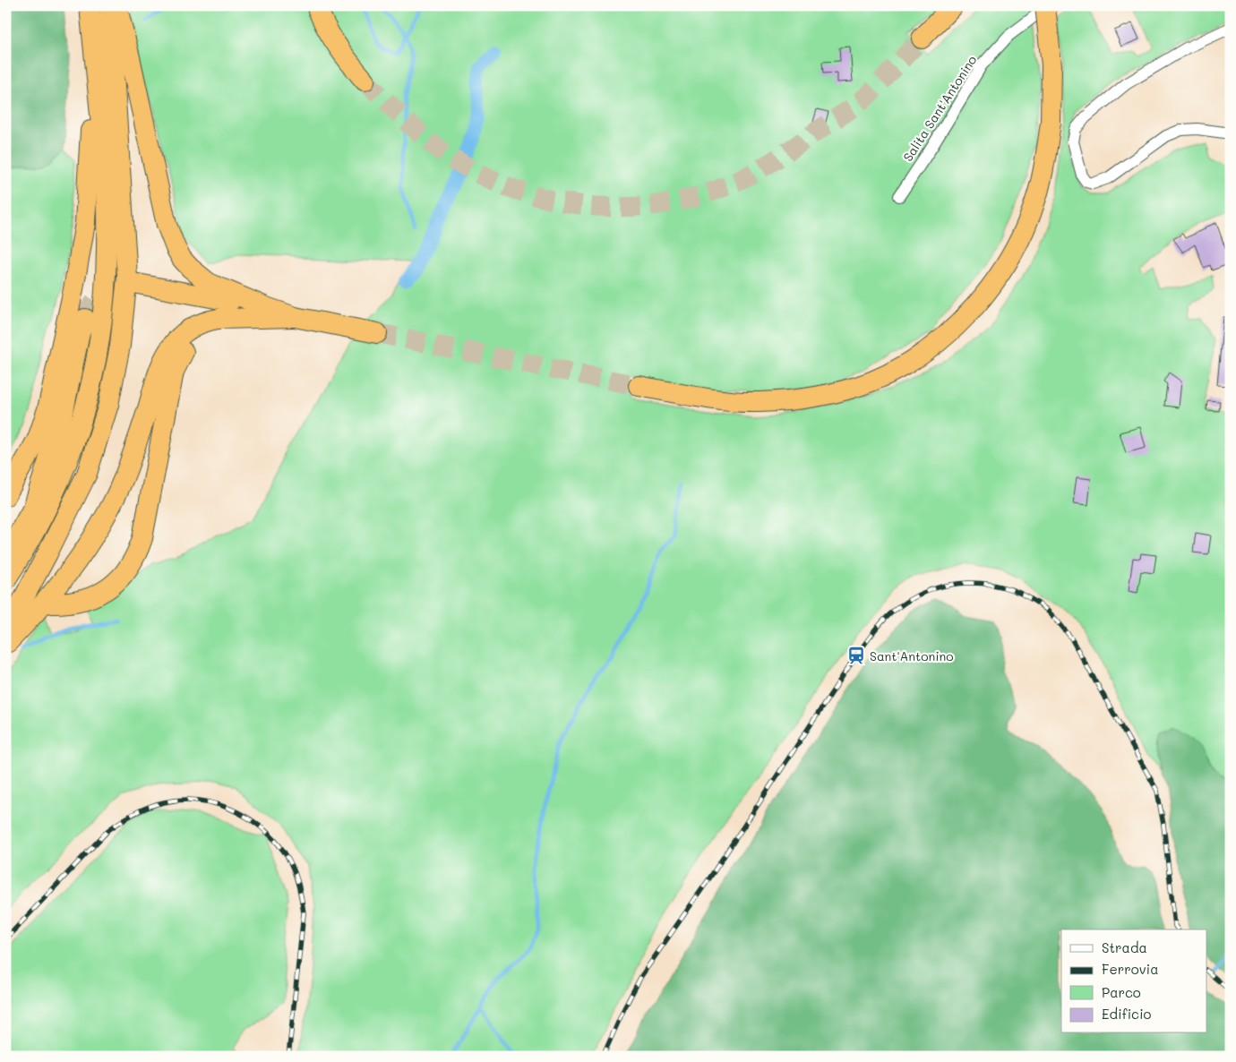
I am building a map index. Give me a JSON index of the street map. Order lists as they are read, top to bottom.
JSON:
{
  "streets": {
    "street": ["Salita Sant'Antonino"]
  },
  "places": {
    "station": ["Sant'Antonino"]
  },
  "legend": [
    "Strada",
    "Ferrovia",
    "Parco",
    "Edificio"
  ]
}
